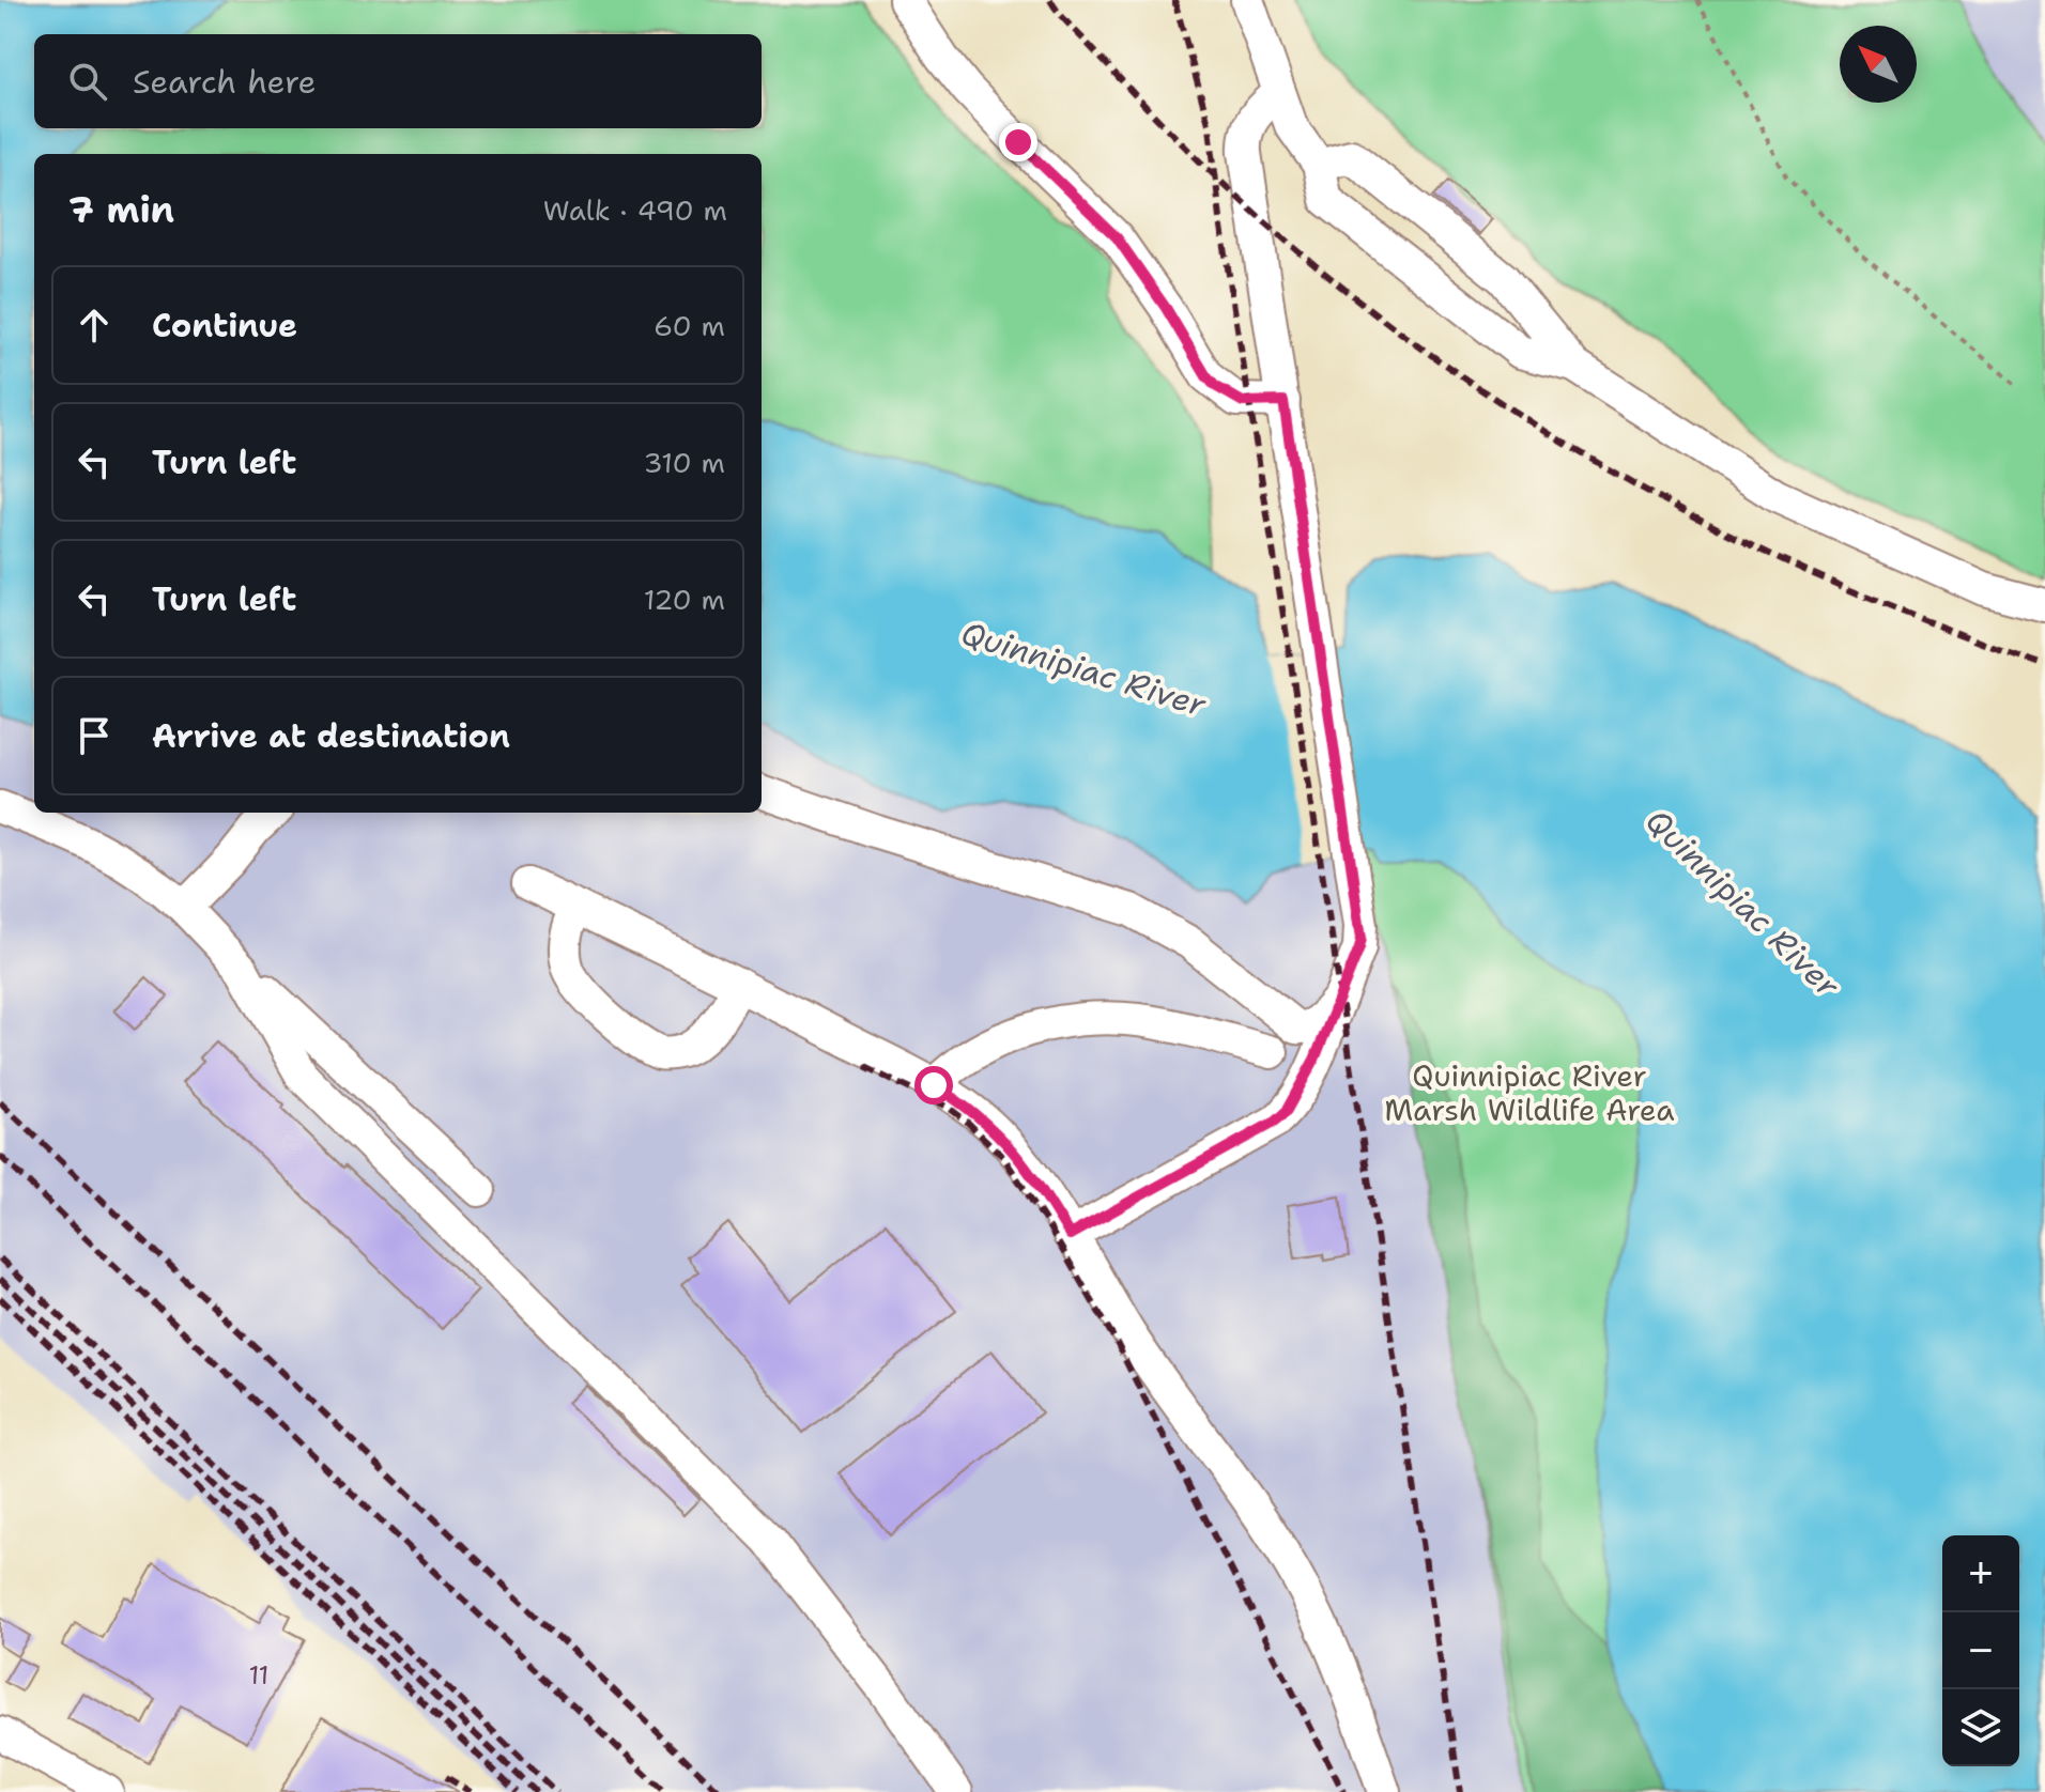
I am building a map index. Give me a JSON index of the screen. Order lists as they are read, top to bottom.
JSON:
{
  "water": ["Quinnipiac River"],
  "parks": ["Quinnipiac River Marsh Wildlife Area"],
  "house_numbers": ["11"],
  "north": "top left",
  "page": {
    "search": "Search here",
    "heading": ["7 min", "Walk · 490 m"],
    "list": [
      ["Continue", "60 m"],
      ["Turn left", "310 m"],
      ["Turn left", "120 m"],
      "Arrive at destination"
    ],
    "map_buttons": ["+", "−"]
  }
}
